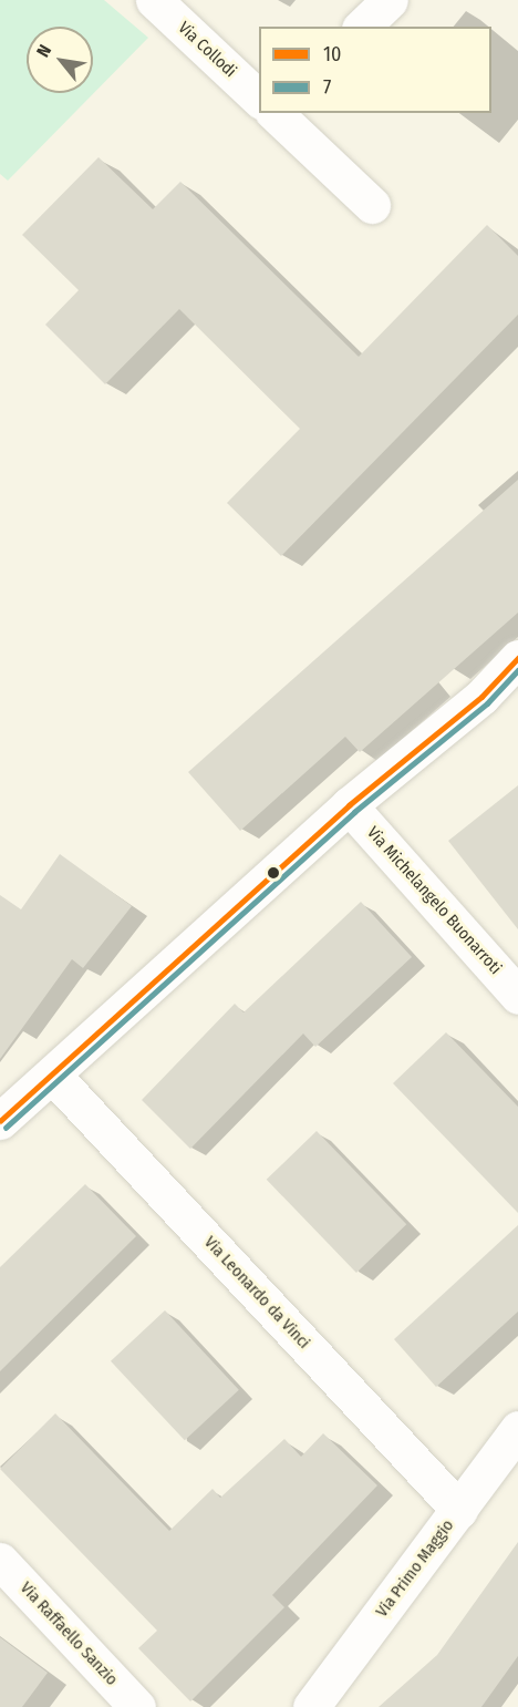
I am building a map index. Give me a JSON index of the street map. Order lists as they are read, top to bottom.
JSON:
{
  "streets": {
    "street": [
      "Via Collodi",
      "Via Michelangelo Buonarroti",
      "Via Leonardo da Vinci",
      "Via Primo Maggio",
      "Via Raffaello Sanzio"
    ]
  },
  "crossings": [
    ["Via Leonardo da Vinci", "Via Primo Maggio"]
  ],
  "lines": ["transit line 10", "transit line 7"],
  "legend": ["10", "7"],
  "north": "top left"
}
